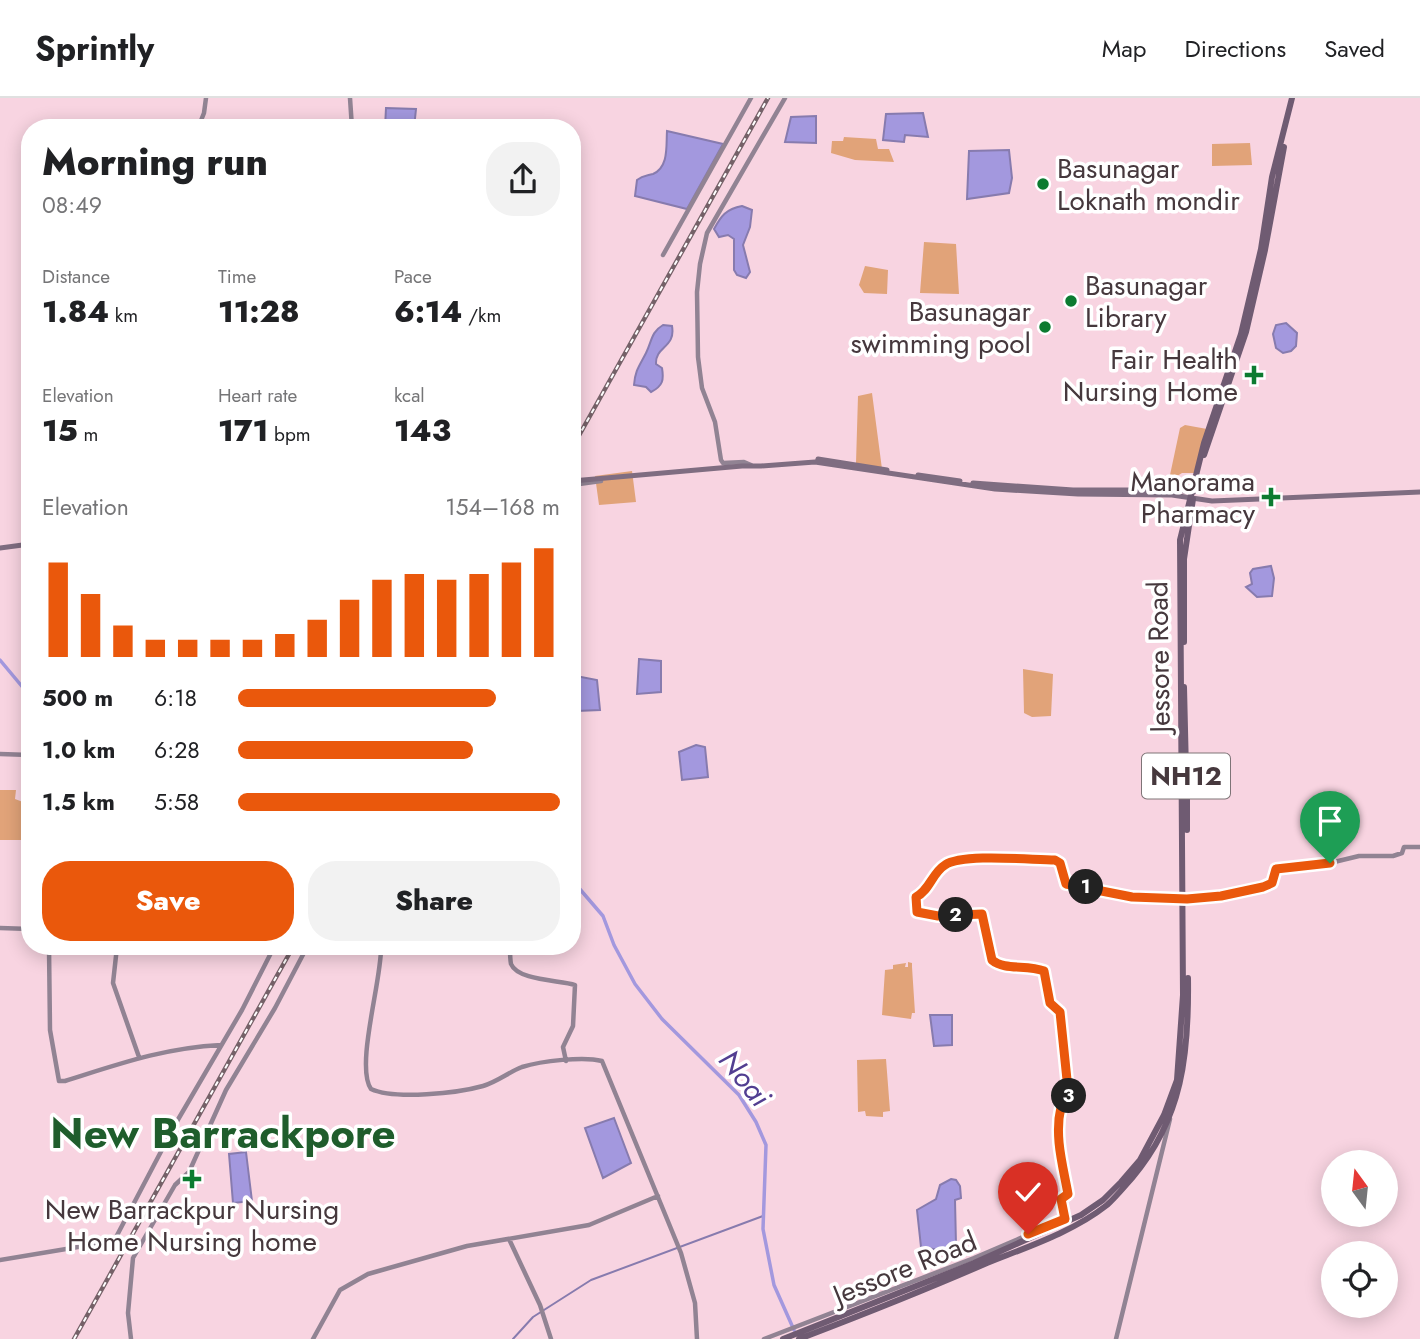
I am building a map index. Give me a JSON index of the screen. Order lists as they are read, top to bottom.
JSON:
{
  "streets": {
    "highway": ["Jessore Road", "NH12"]
  },
  "crossings": [
    ["Jessore Road", "NH12"]
  ],
  "districts": ["New Barrackpore"],
  "water": ["Noai"],
  "places": {
    "other": ["Basunagar Loknath mondir", "Basunagar Library", "Basunagar swimming pool"],
    "health": ["Fair Health Nursing Home", "Manorama Pharmacy", "New Barrackpur Nursing Home Nursing home"]
  },
  "north": "top",
  "page": {
    "header": "Sprintly",
    "nav": ["Map", "Directions", "Saved"],
    "heading": ["Morning run", "08:49"],
    "stats": [
      ["Distance", "1.84 km"],
      ["Time", "11:28"],
      ["Pace", "6:14 /km"],
      ["Elevation", "15 m"],
      ["Heart rate", "171 bpm"],
      ["kcal", "143"]
    ],
    "chart": ["Elevation", "154–168 m"],
    "list": [
      {
        "name": "500 m",
        "note": "6:18"
      },
      {
        "name": "1.0 km",
        "note": "6:28"
      },
      {
        "name": "1.5 km",
        "note": "5:58"
      }
    ],
    "buttons": ["Save", "Share"],
    "pins": ["1", "2", "3"]
  }
}
